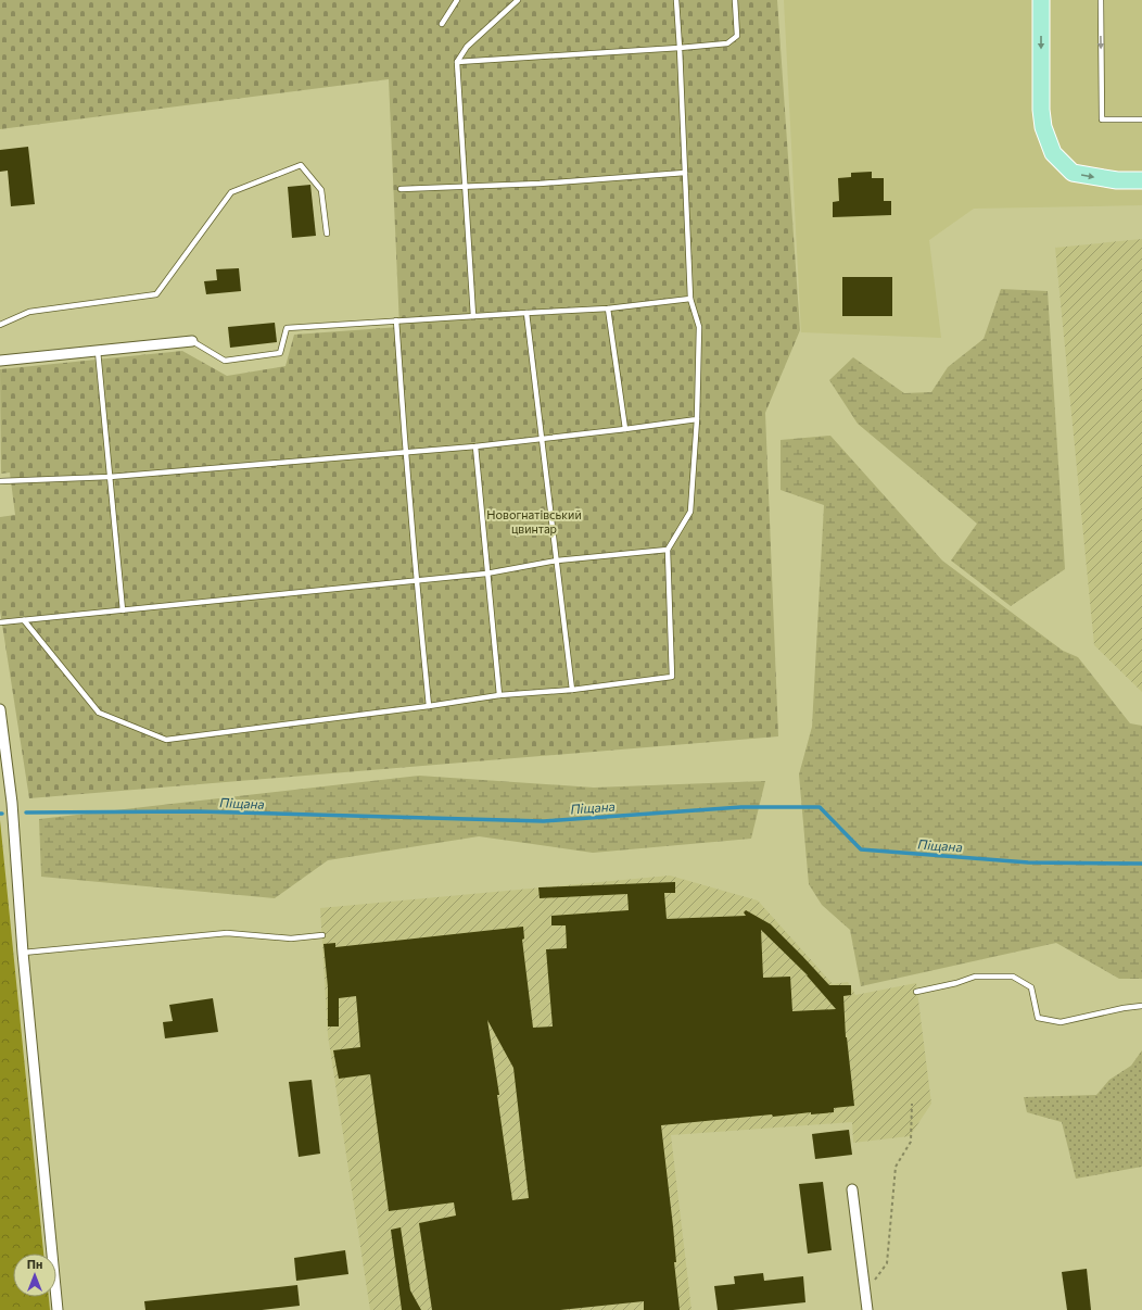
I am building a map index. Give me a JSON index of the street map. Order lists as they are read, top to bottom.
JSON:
{
  "water": ["Піщана"],
  "parks": ["Новогнатівський цвинтар"],
  "north": "top"
}
